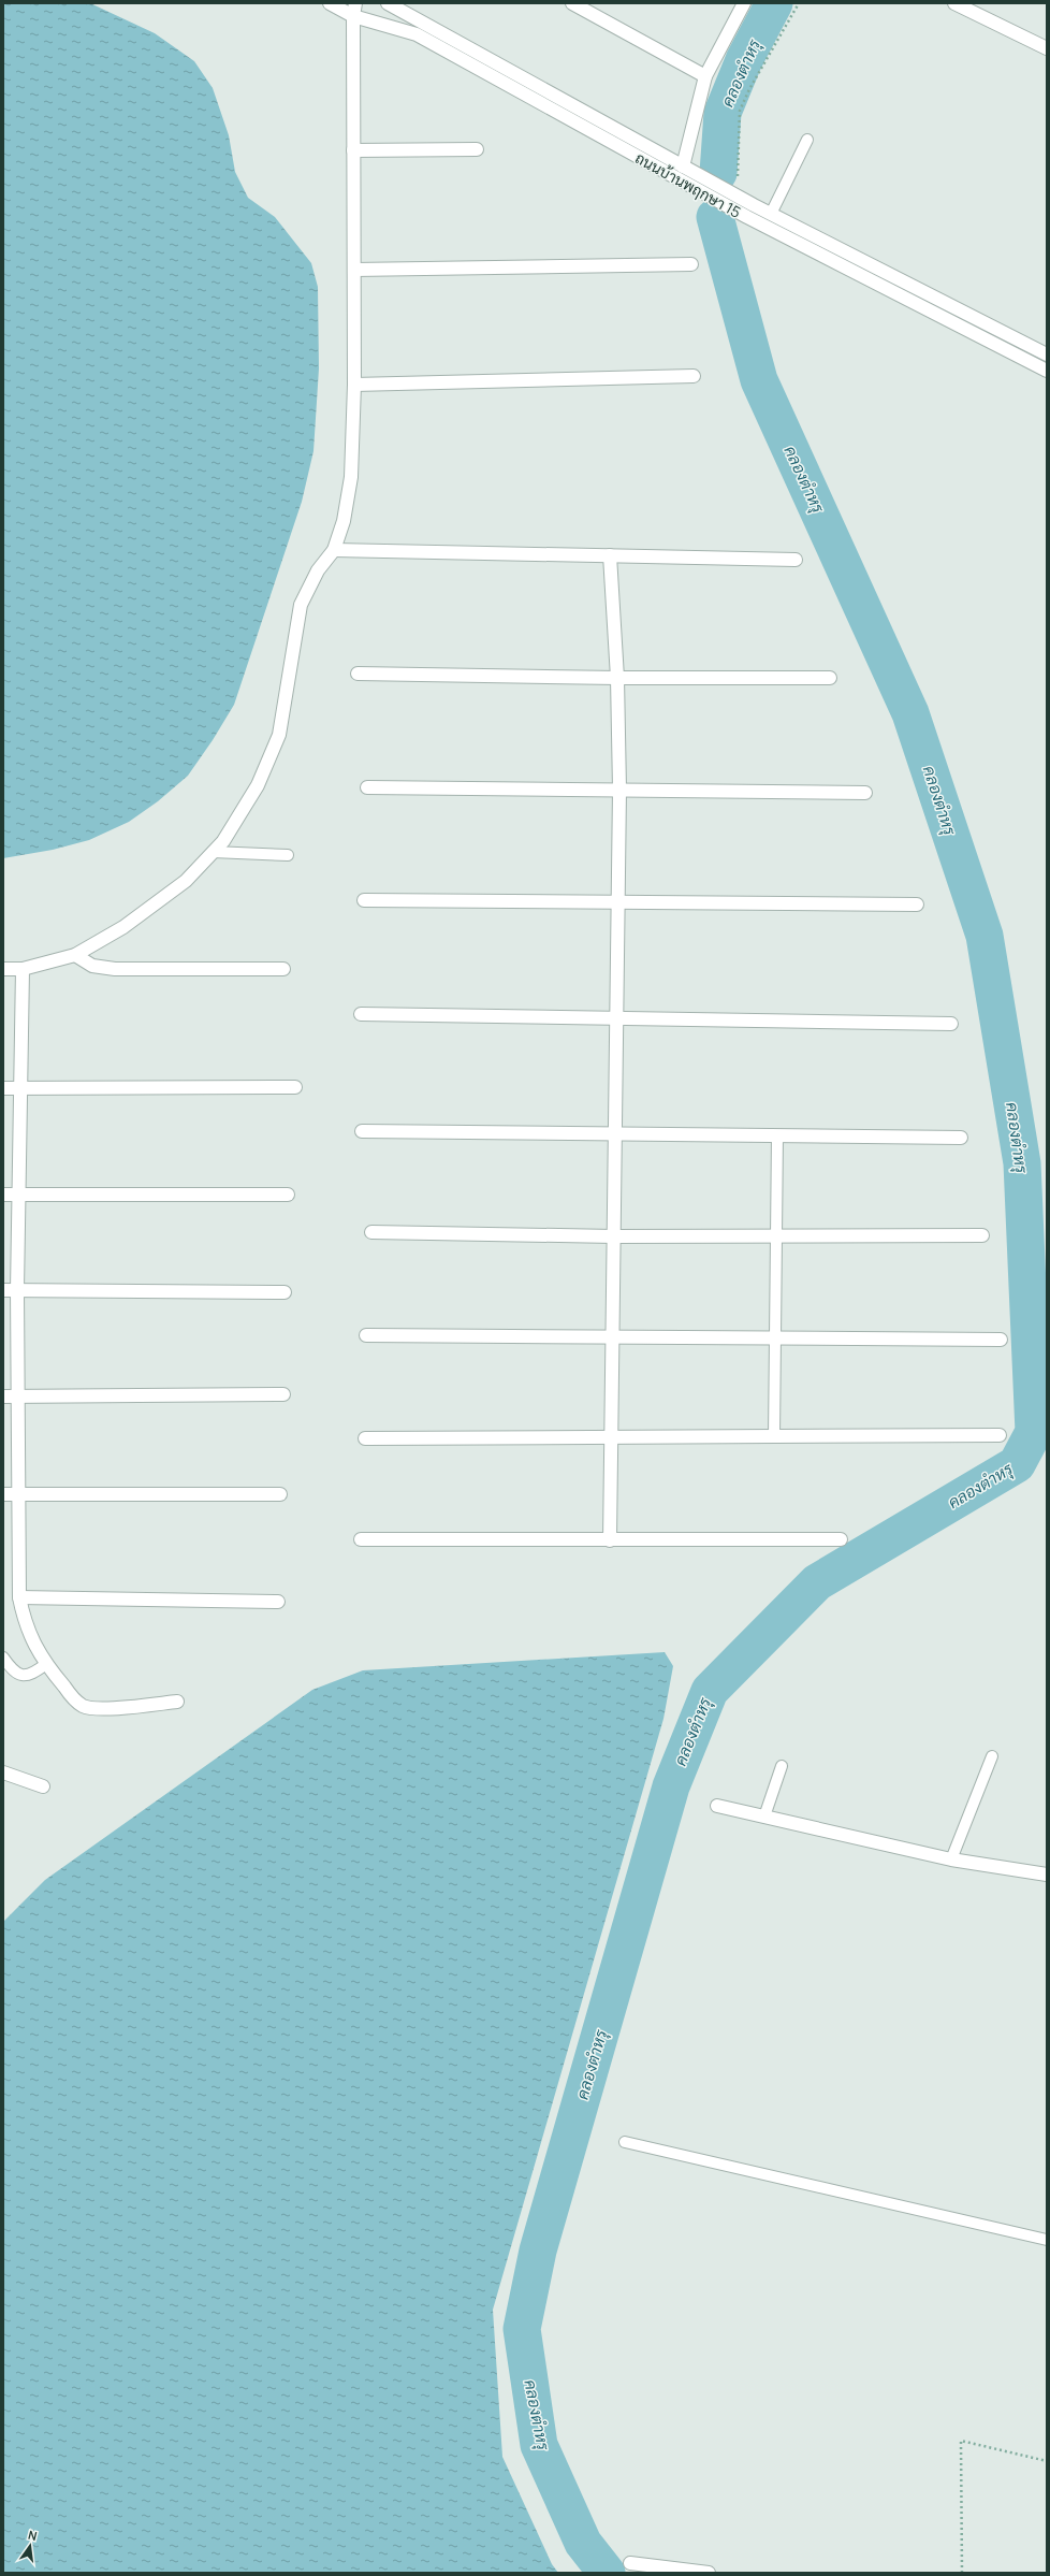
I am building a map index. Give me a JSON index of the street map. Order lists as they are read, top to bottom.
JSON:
{
  "streets": {
    "street": ["ถนนบ้านพฤกษา 15"]
  },
  "water": ["คลองตำหรุ"],
  "north": "top"
}
